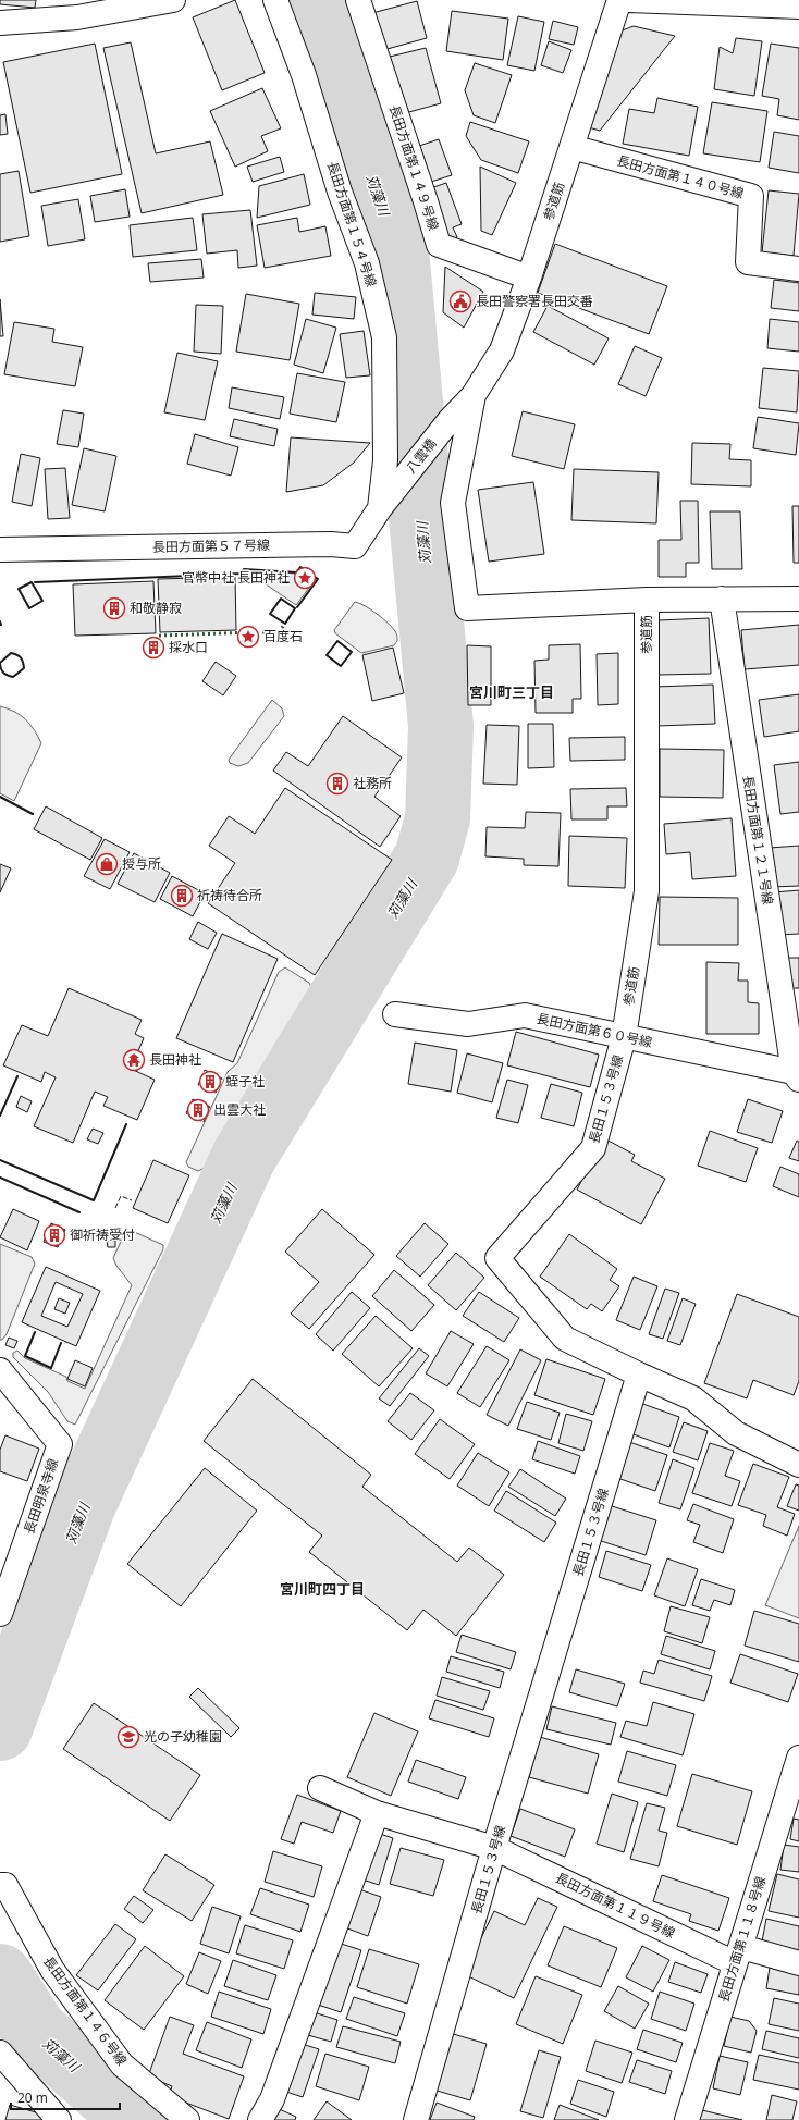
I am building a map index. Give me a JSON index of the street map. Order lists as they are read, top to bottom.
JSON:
{
  "streets": {
    "street": [
      "長田方面第１４９号線",
      "長田方面第１４０号線",
      "参道筋",
      "長田方面第１５４号線",
      "八雲橋",
      "長田方面第５７号線",
      "長田方面第１２１号線",
      "長田方面第６０号線",
      "長田１５３号線",
      "長田明泉寺線",
      "長田方面第１１９号線",
      "長田方面第１１８号線",
      "長田方面第１４６号線"
    ]
  },
  "crossings": [
    ["長田方面第１４９号線", "参道筋"],
    ["長田方面第１４０号線", "参道筋"],
    ["参道筋", "八雲橋"],
    ["参道筋", "長田方面第６０号線"],
    ["参道筋", "長田１５３号線"],
    ["長田方面第１５４号線", "八雲橋"],
    ["長田方面第１５４号線", "長田方面第５７号線"],
    ["八雲橋", "長田方面第５７号線"],
    ["長田方面第１２１号線", "長田方面第６０号線"],
    ["長田方面第６０号線", "長田１５３号線"],
    ["長田１５３号線", "長田方面第１１９号線"],
    ["長田方面第１１９号線", "長田方面第１１８号線"]
  ],
  "districts": ["宮川町三丁目", "宮川町四丁目"],
  "water": ["苅藻川"],
  "places": {
    "public building": ["長田警察署長田交番"],
    "place": ["官幣中社 長田神社", "百度石"],
    "building": [
      "和敬静寂",
      "採水口",
      "社務所",
      "祈祷待合所",
      "蛭子社",
      "出雲大社",
      "御祈祷受付"
    ],
    "shop": ["授与所"],
    "temple": ["長田神社"],
    "school or university": ["光の子幼稚園"]
  },
  "scale_bar": "20 m"
}
